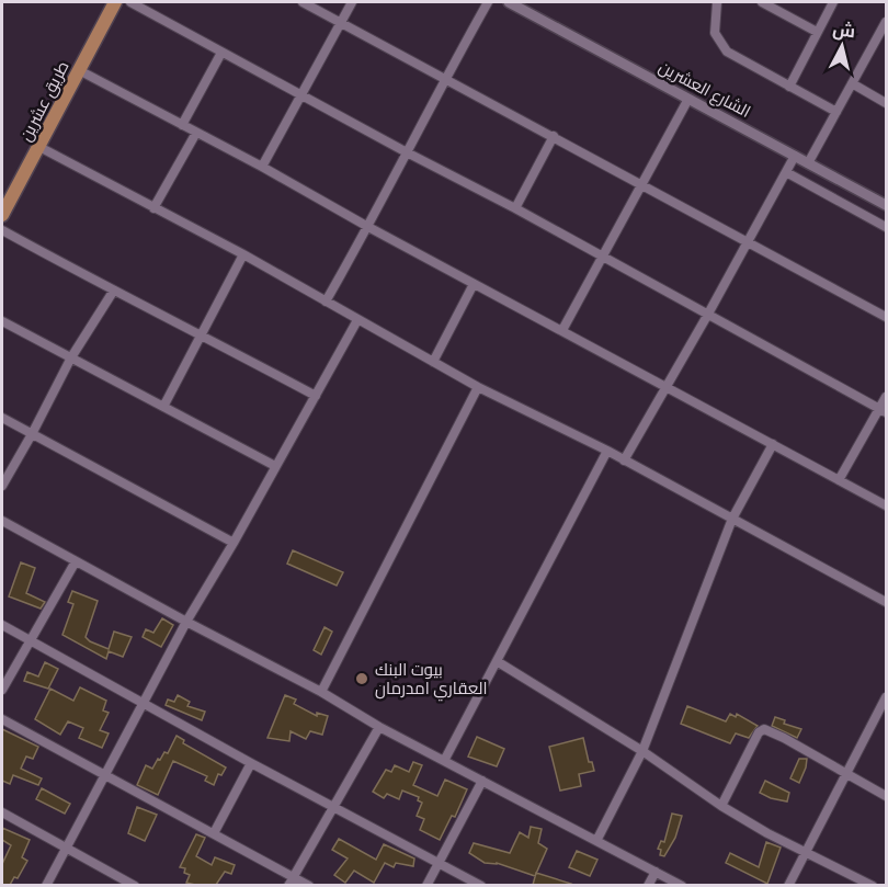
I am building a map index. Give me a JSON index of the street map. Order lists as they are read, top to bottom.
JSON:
{
  "streets": {
    "main road": ["طريق عشرين"],
    "street": ["الشارع العشرين"]
  },
  "places": ["بيوت البنك العقاري امدرمان"],
  "north": "top"
}
